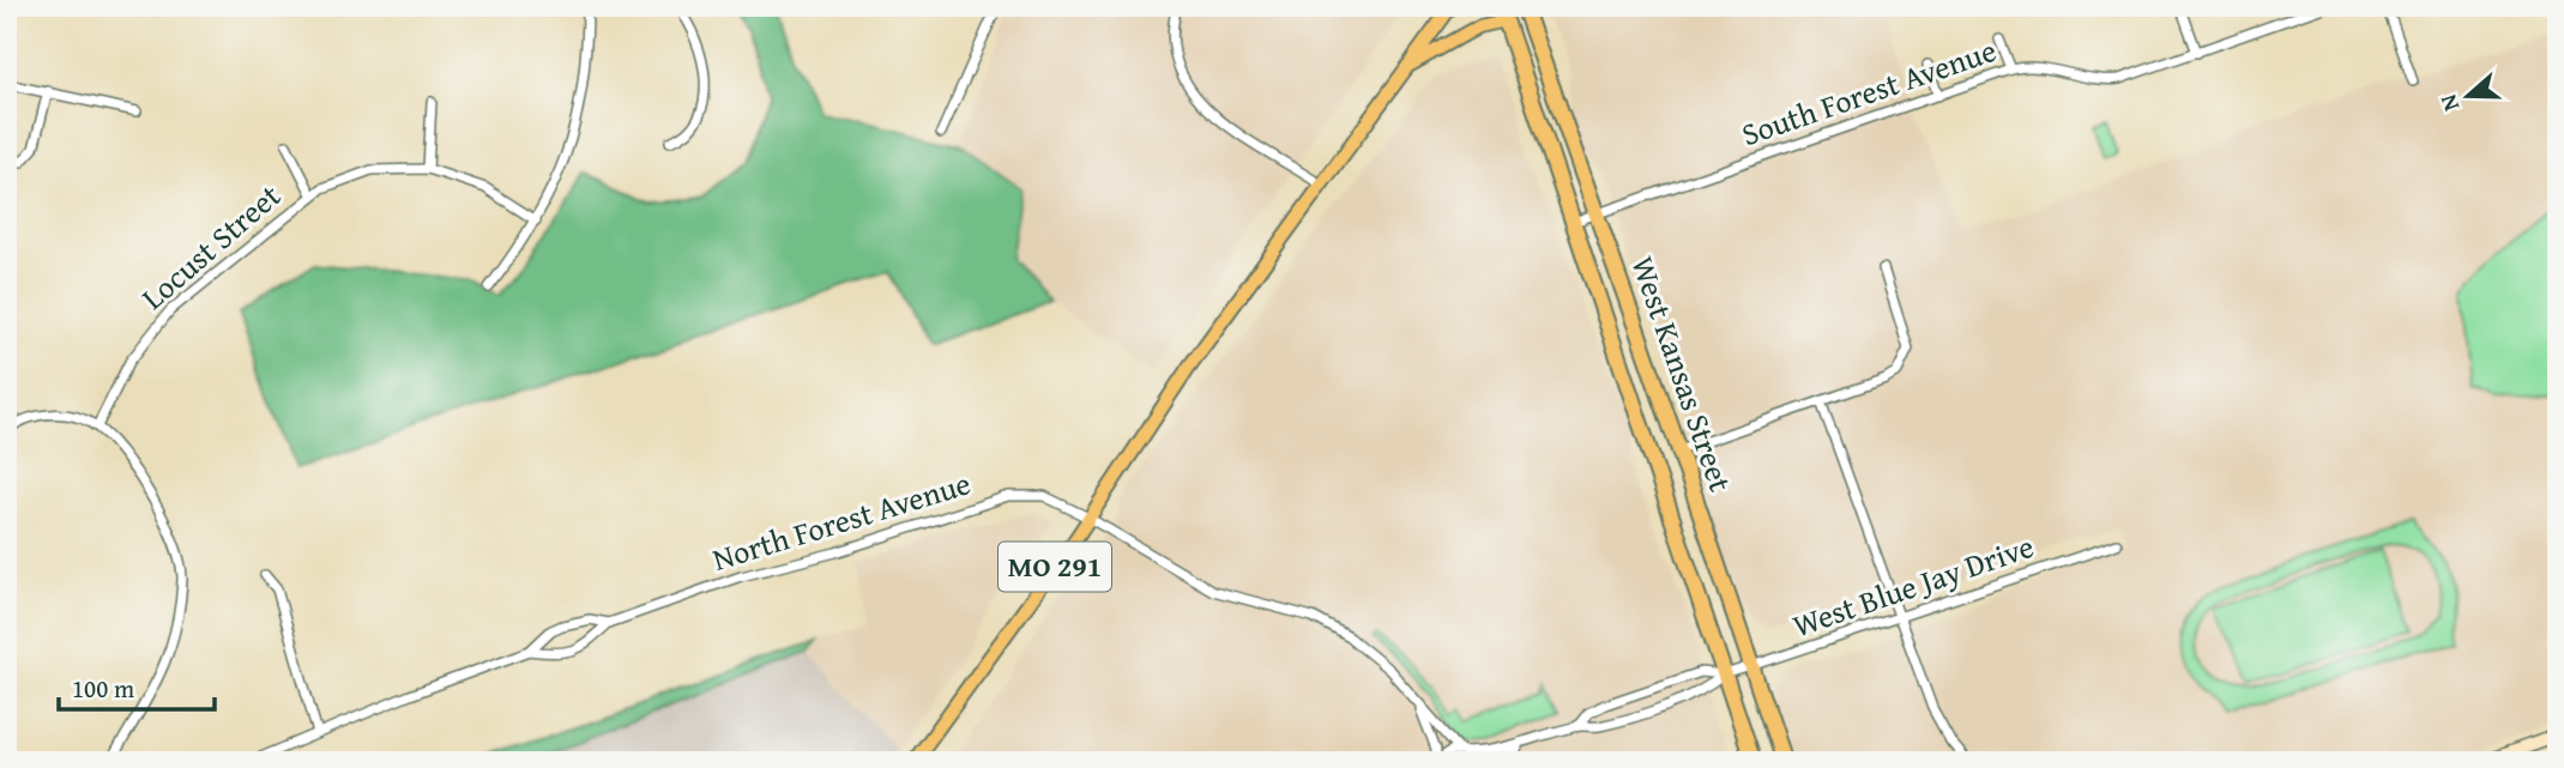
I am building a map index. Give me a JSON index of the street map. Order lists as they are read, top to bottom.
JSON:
{
  "streets": {
    "highway": ["West Kansas Street"],
    "main road": ["MO 291"],
    "street": [
      "South Forest Avenue",
      "Locust Street",
      "North Forest Avenue",
      "West Blue Jay Drive"
    ]
  },
  "crossings": [
    ["South Forest Avenue", "West Kansas Street"],
    ["West Kansas Street", "West Blue Jay Drive"],
    ["North Forest Avenue", "MO 291"]
  ],
  "scale_bar": "100 m",
  "north": "left"
}
